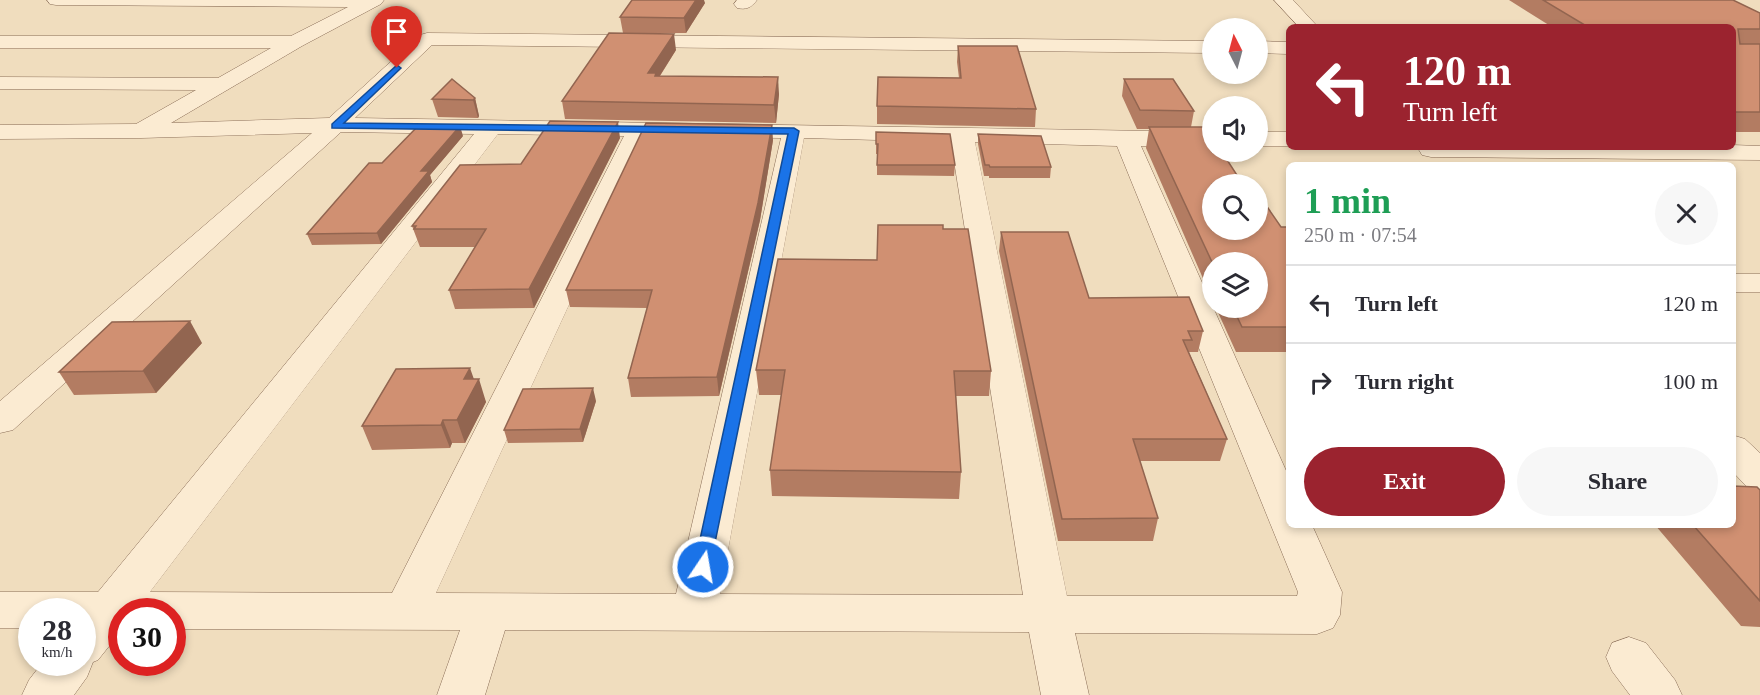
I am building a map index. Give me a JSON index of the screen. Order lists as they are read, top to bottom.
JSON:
{
  "north": "top",
  "page": {
    "turn": ["120 m", "Turn left"],
    "heading": ["1 min", "250 m · 07:54"],
    "list": [
      {
        "name": "Turn left",
        "value": "120 m"
      },
      {
        "name": "Turn right",
        "value": "100 m"
      }
    ],
    "buttons": ["Exit", "Share"],
    "speed": "28 km/h",
    "limit": "30"
  }
}
